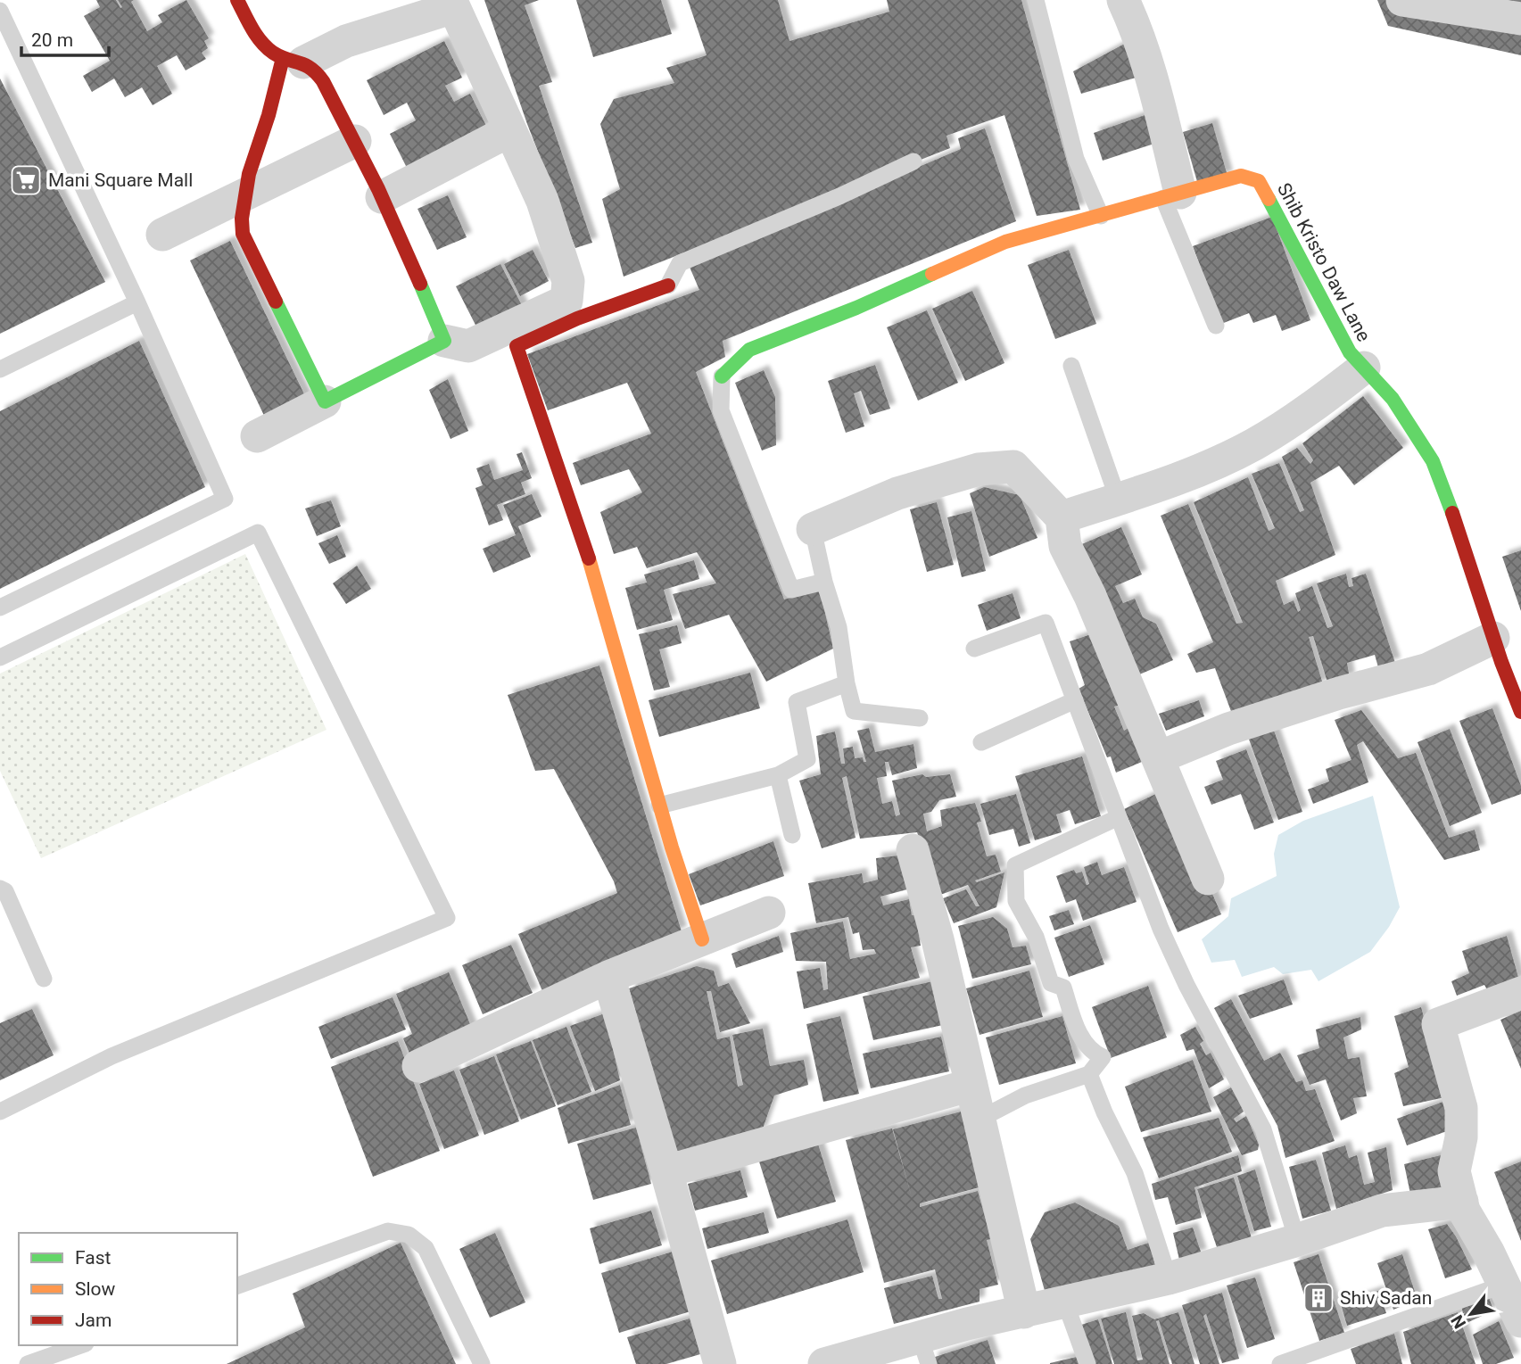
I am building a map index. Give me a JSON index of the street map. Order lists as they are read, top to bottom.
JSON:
{
  "streets": {
    "street": ["Shib Kristo Daw Lane"]
  },
  "places": {
    "supermarket": ["Mani Square Mall"],
    "building": ["Shiv Sadan"]
  },
  "legend": ["Fast", "Slow", "Jam"],
  "scale_bar": "20 m",
  "north": "bottom left"
}
